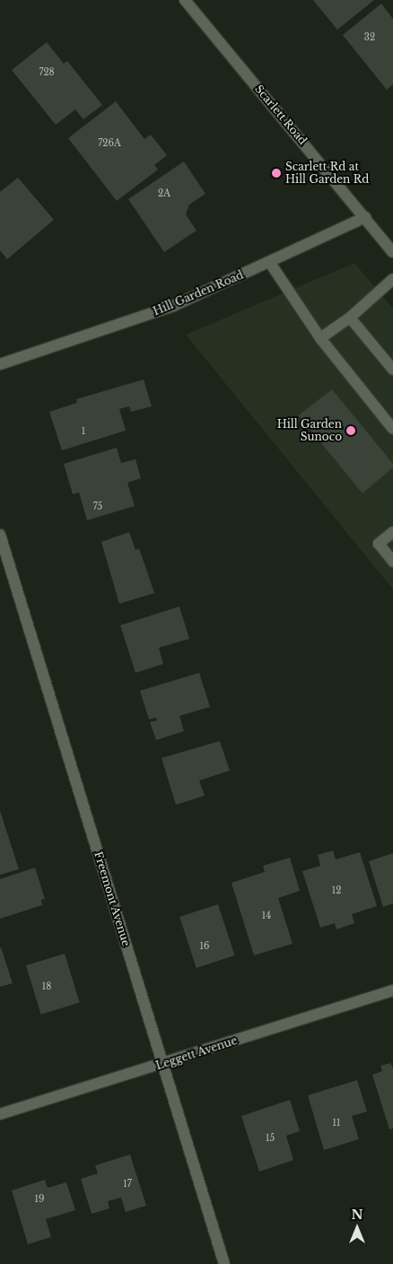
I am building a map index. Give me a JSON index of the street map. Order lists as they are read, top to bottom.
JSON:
{
  "streets": {
    "street": [
      "Scarlett Road",
      "Hill Garden Road",
      "Freemont Avenue",
      "Leggett Avenue"
    ]
  },
  "crossings": [
    ["Scarlett Road", "Hill Garden Road"],
    ["Freemont Avenue", "Leggett Avenue"]
  ],
  "places": ["Scarlett Rd at Hill Garden Rd", "Hill Garden Sunoco"],
  "house_numbers": [
    "32",
    "728",
    "726A",
    "2A",
    "1",
    "75",
    "12",
    "14",
    "16",
    "18",
    "11",
    "15",
    "17",
    "19"
  ],
  "north": "top"
}
